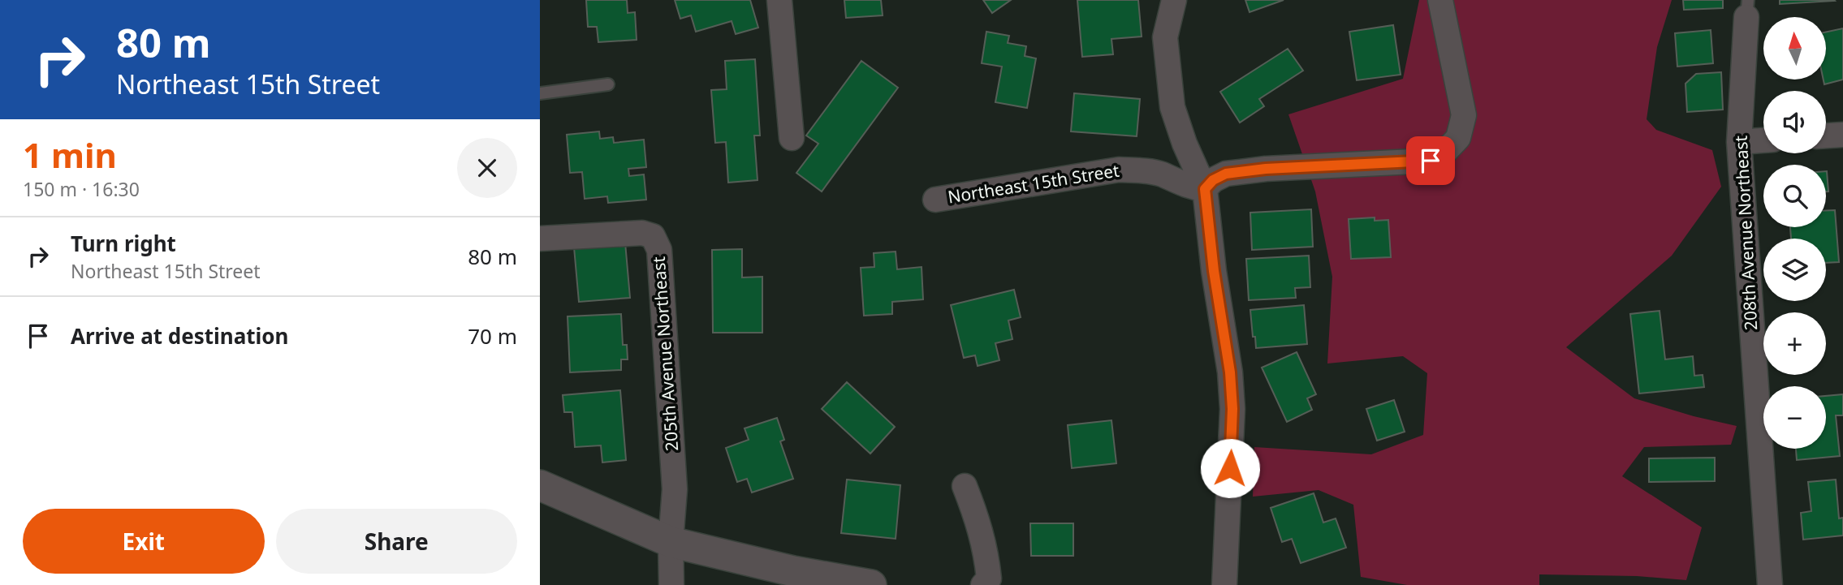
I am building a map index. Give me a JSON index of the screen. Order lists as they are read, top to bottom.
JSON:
{
  "streets": {
    "street": ["Northeast 15th Street", "208th Avenue Northeast", "205th Avenue Northeast"]
  },
  "north": "top",
  "page": {
    "turn": ["80 m", "Northeast 15th Street"],
    "map_buttons": ["+", "−"],
    "heading": ["1 min", "150 m · 16:30"],
    "list": [
      {
        "name": "Turn right",
        "note": "Northeast 15th Street",
        "value": "80 m"
      },
      {
        "name": "Arrive at destination",
        "value": "70 m"
      }
    ],
    "buttons": ["Exit", "Share"]
  }
}
